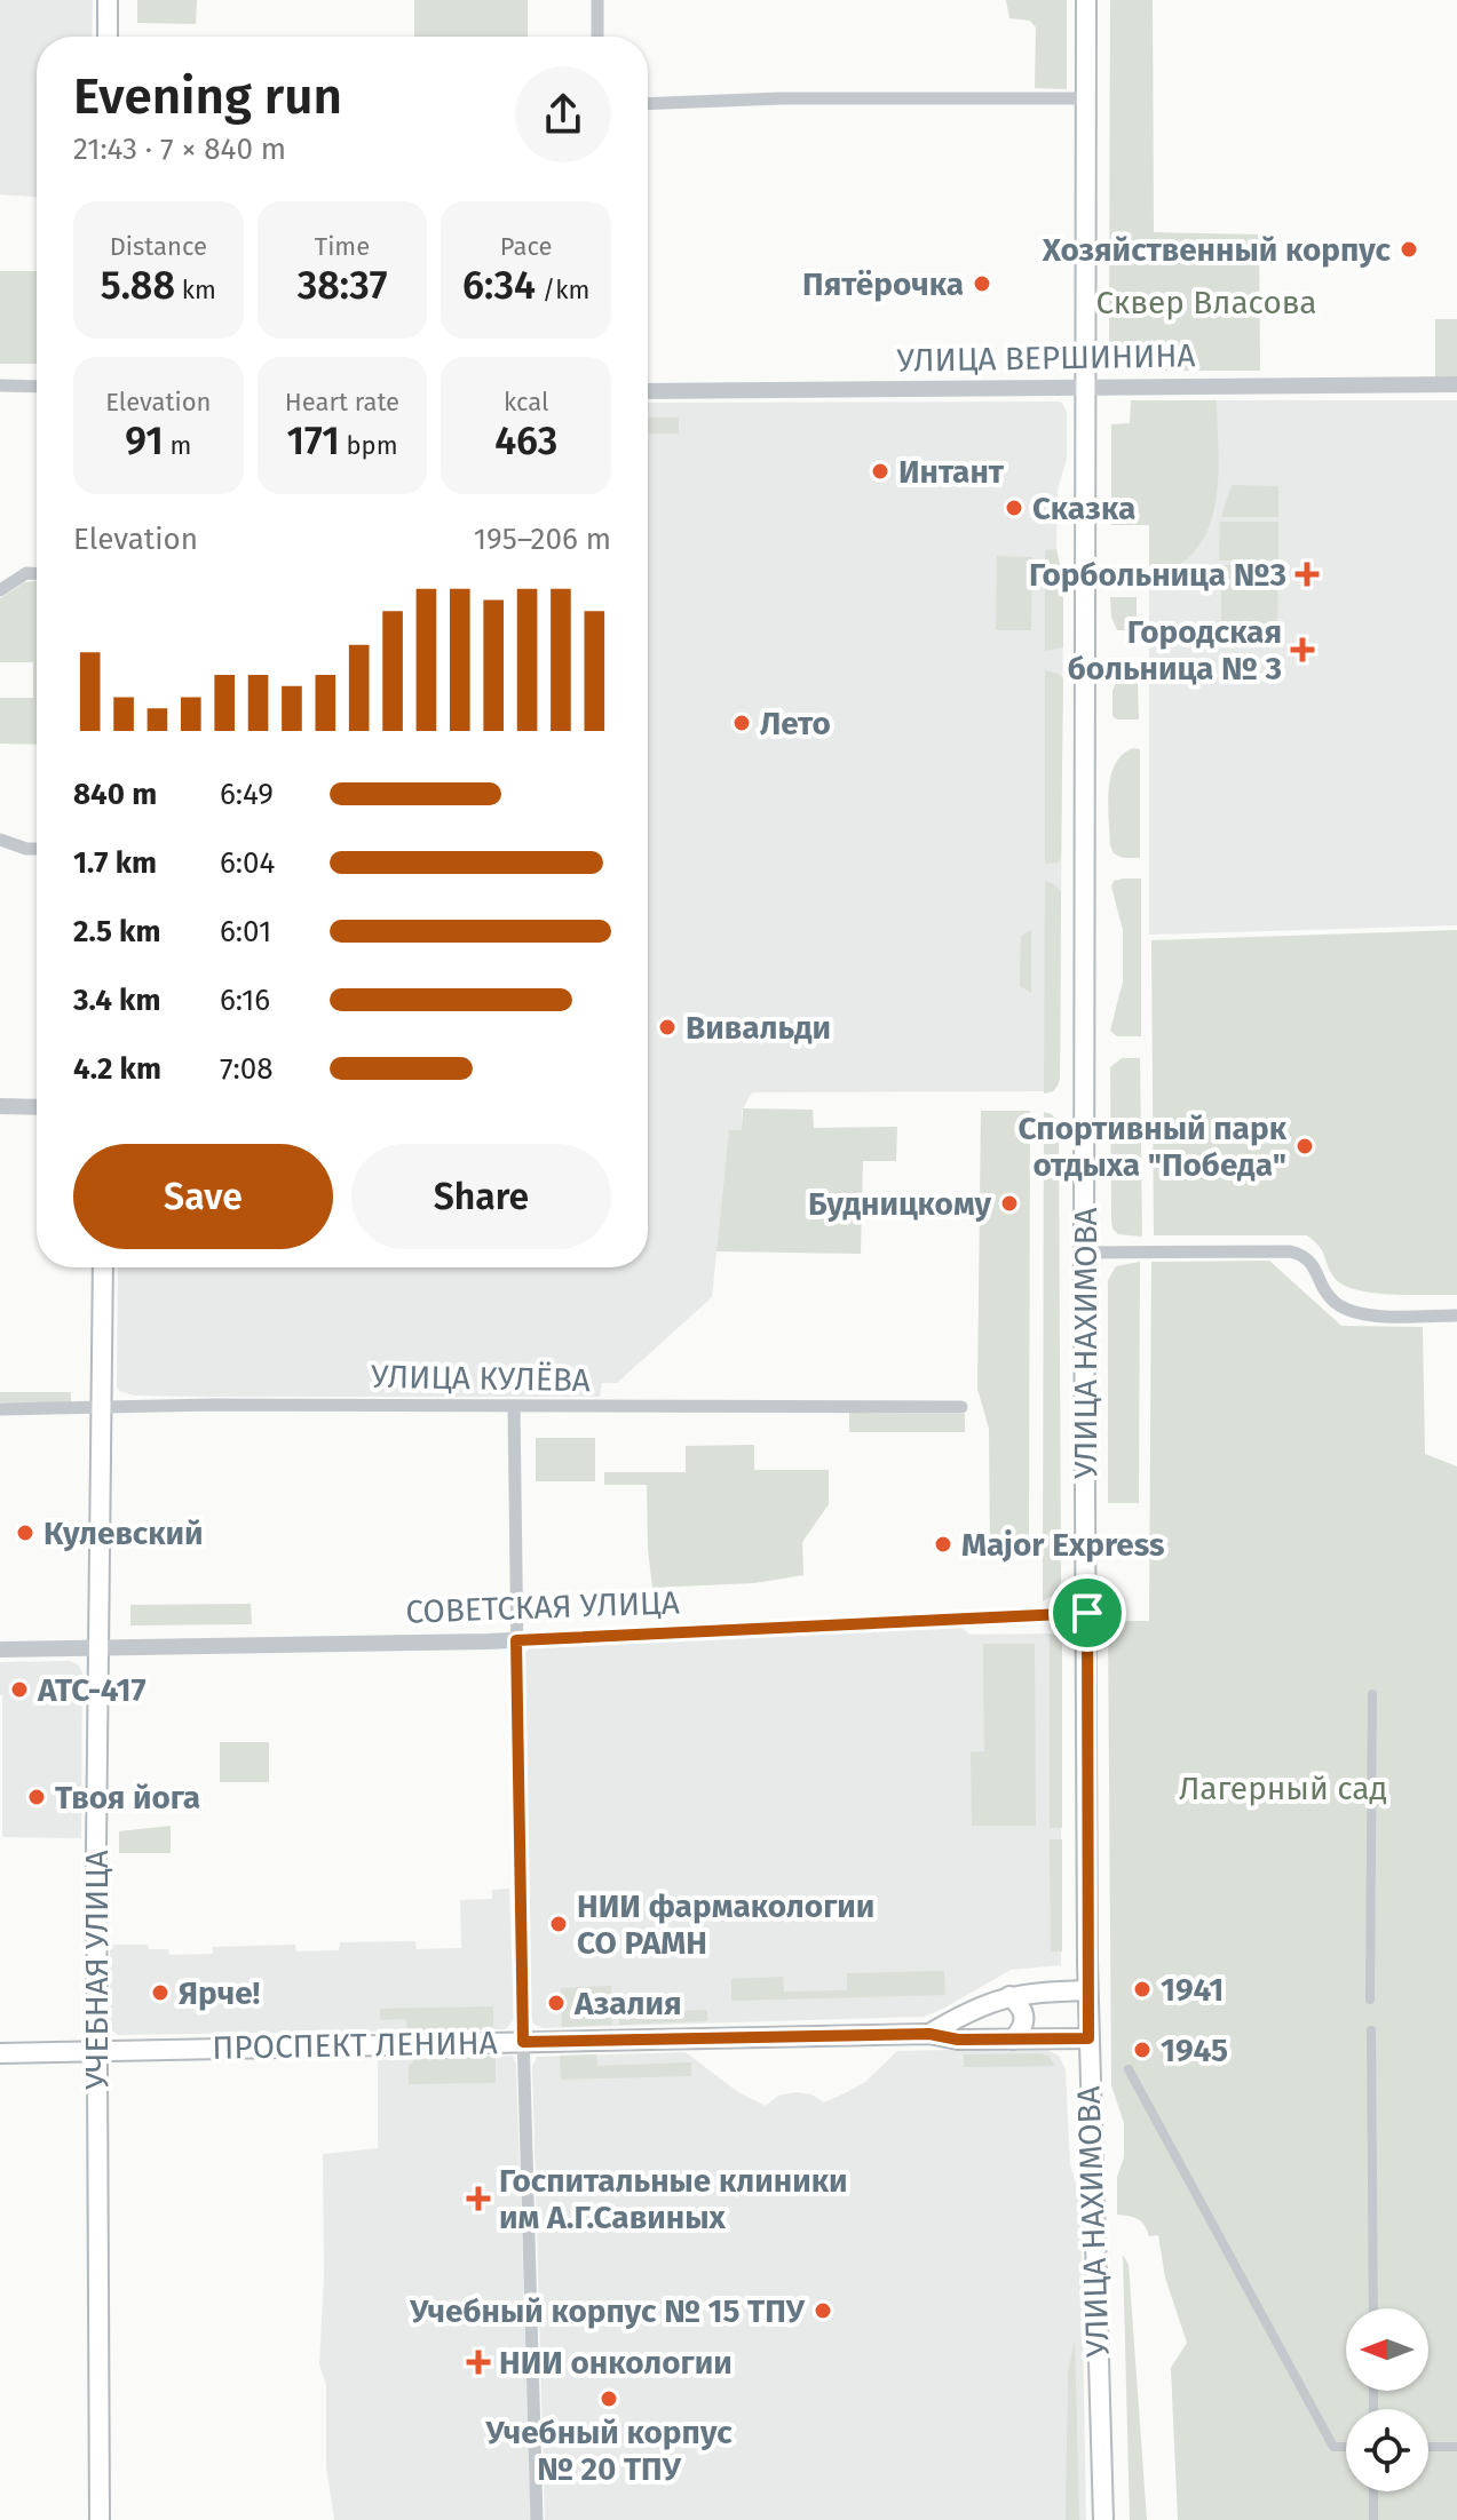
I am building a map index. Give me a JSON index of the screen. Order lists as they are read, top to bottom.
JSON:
{
  "streets": {
    "main road": ["УЛИЦА НАХИМОВА", "УЧЕБНАЯ УЛИЦА", "ПРОСПЕКТ ЛЕНИНА"],
    "street": ["УЛИЦА ВЕРШИНИНА", "УЛИЦА КУЛЁВА", "СОВЕТСКАЯ УЛИЦА"]
  },
  "crossings": [
    ["УЛИЦА ВЕРШИНИНА", "УЛИЦА НАХИМОВА"],
    ["УЛИЦА НАХИМОВА", "СОВЕТСКАЯ УЛИЦА"],
    ["УЛИЦА НАХИМОВА", "ПРОСПЕКТ ЛЕНИНА"],
    ["УЛИЦА КУЛЁВА", "УЧЕБНАЯ УЛИЦА"],
    ["СОВЕТСКАЯ УЛИЦА", "УЧЕБНАЯ УЛИЦА"],
    ["УЧЕБНАЯ УЛИЦА", "ПРОСПЕКТ ЛЕНИНА"]
  ],
  "parks": ["Сквер Власова", "Лагерный сад"],
  "places": {
    "other": [
      "Хозяйственный корпус",
      "Пятёрочка",
      "Интант",
      "Сказка",
      "Лето",
      "Вивальди",
      "Спортивный парк отдыха \"Победа\"",
      "Будницкому",
      "Кулевский",
      "Major Express",
      "АТС-417",
      "Твоя йога",
      "НИИ фармакологии СО РАМН",
      "1941",
      "Ярче!",
      "Азалия",
      "1945",
      "Учебный корпус № 15 ТПУ",
      "Учебный корпус № 20 ТПУ"
    ],
    "health": [
      "Горбольница №3",
      "Городская больница № 3",
      "Госпитальные клиники им А.Г.Савиных",
      "НИИ онкологии"
    ]
  },
  "north": "left",
  "page": {
    "heading": ["Evening run", "21:43 · 7 × 840 m"],
    "stats": [
      ["Distance", "5.88 km"],
      ["Time", "38:37"],
      ["Pace", "6:34 /km"],
      ["Elevation", "91 m"],
      ["Heart rate", "171 bpm"],
      ["kcal", "463"]
    ],
    "chart": ["Elevation", "195–206 m"],
    "list": [
      {
        "name": "840 m",
        "note": "6:49"
      },
      {
        "name": "1.7 km",
        "note": "6:04"
      },
      {
        "name": "2.5 km",
        "note": "6:01"
      },
      {
        "name": "3.4 km",
        "note": "6:16"
      },
      {
        "name": "4.2 km",
        "note": "7:08"
      }
    ],
    "buttons": ["Save", "Share"]
  }
}
